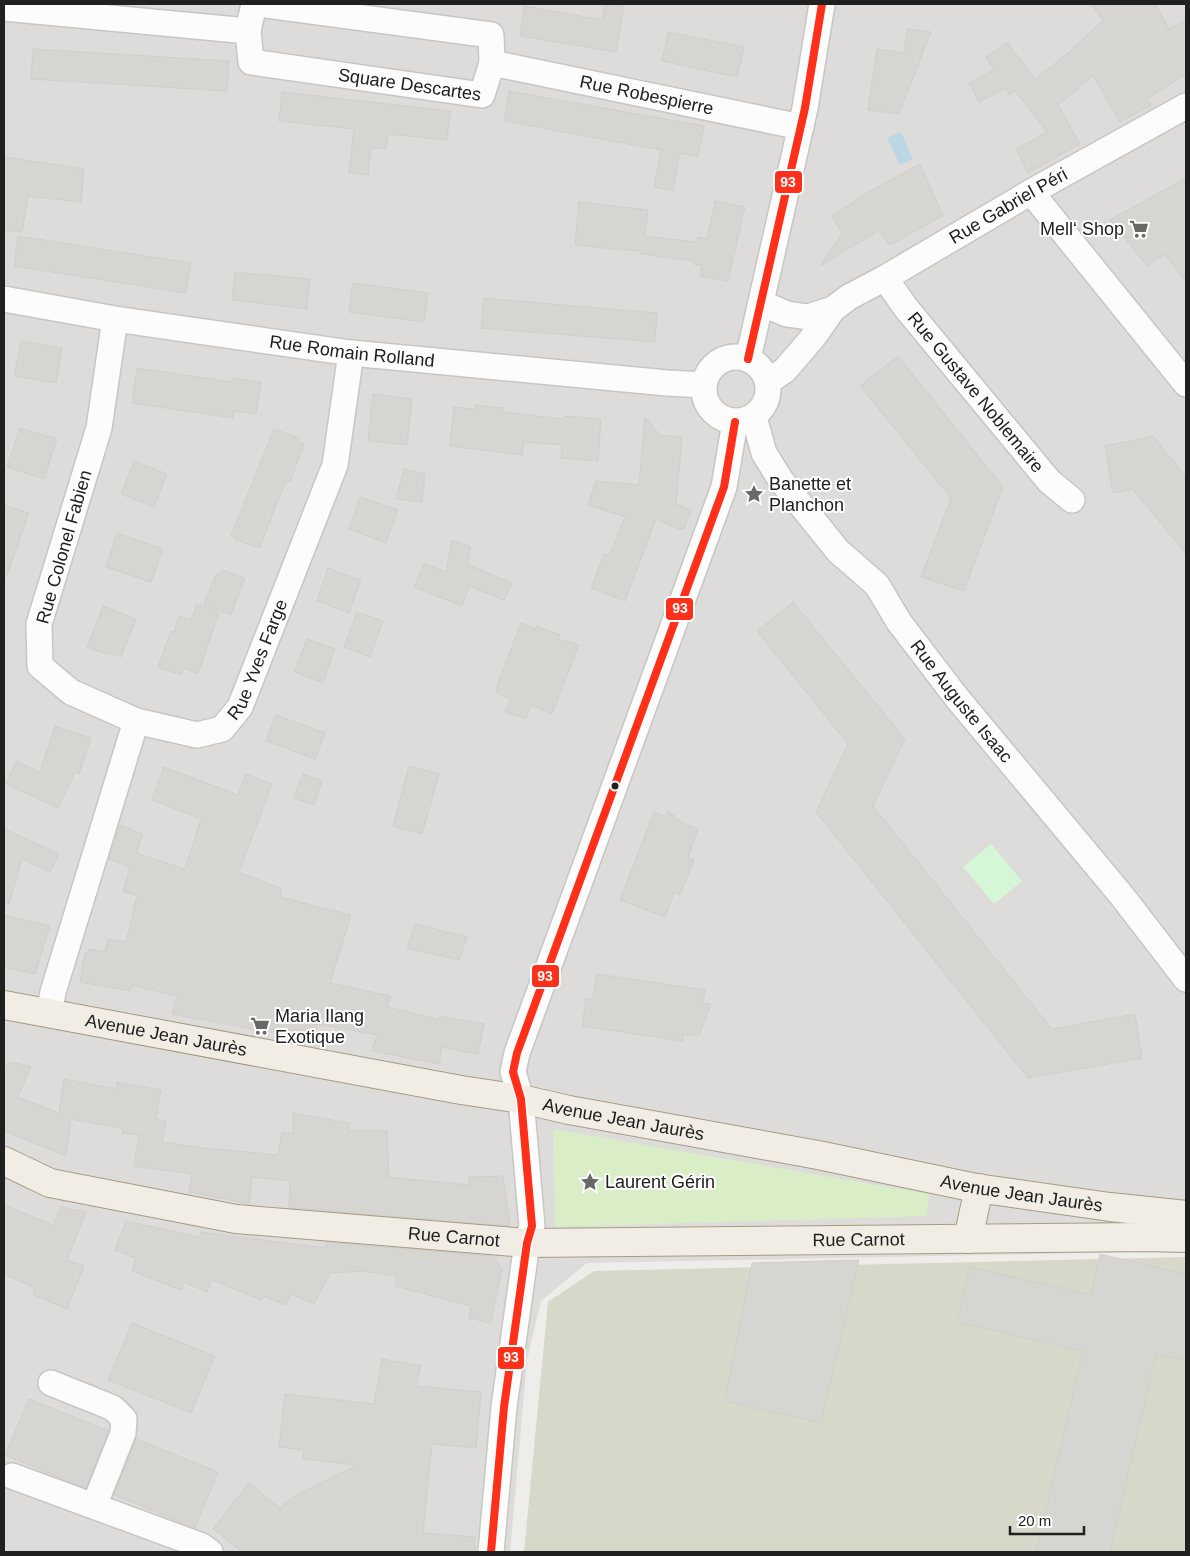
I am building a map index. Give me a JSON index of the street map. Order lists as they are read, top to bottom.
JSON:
{
  "streets": {
    "main road": ["Avenue Jean Jaurès", "Rue Carnot"],
    "street": [
      "Square Descartes",
      "Rue Robespierre",
      "Rue Gabriel Péri",
      "Rue Romain Rolland",
      "Rue Gustave Noblemaire",
      "Rue Colonel Fabien",
      "Rue Yves Farge",
      "Rue Auguste Isaac"
    ]
  },
  "crossings": [
    ["Square Descartes", "Rue Robespierre"],
    ["Rue Gabriel Péri", "Rue Romain Rolland"],
    ["Rue Gabriel Péri", "Rue Gustave Noblemaire"],
    ["Rue Gabriel Péri", "Rue Auguste Isaac"],
    ["Rue Romain Rolland", "Rue Colonel Fabien"],
    ["Rue Romain Rolland", "Rue Yves Farge"],
    ["Rue Romain Rolland", "Rue Auguste Isaac"],
    ["Rue Colonel Fabien", "Rue Yves Farge"]
  ],
  "places": {
    "supermarket": ["Mell‘ Shop", "Maria Ilang Exotique"],
    "place": ["Banette et Planchon", "Laurent Gérin"]
  },
  "lines": ["transit line 93"],
  "scale_bar": "20 m"
}
